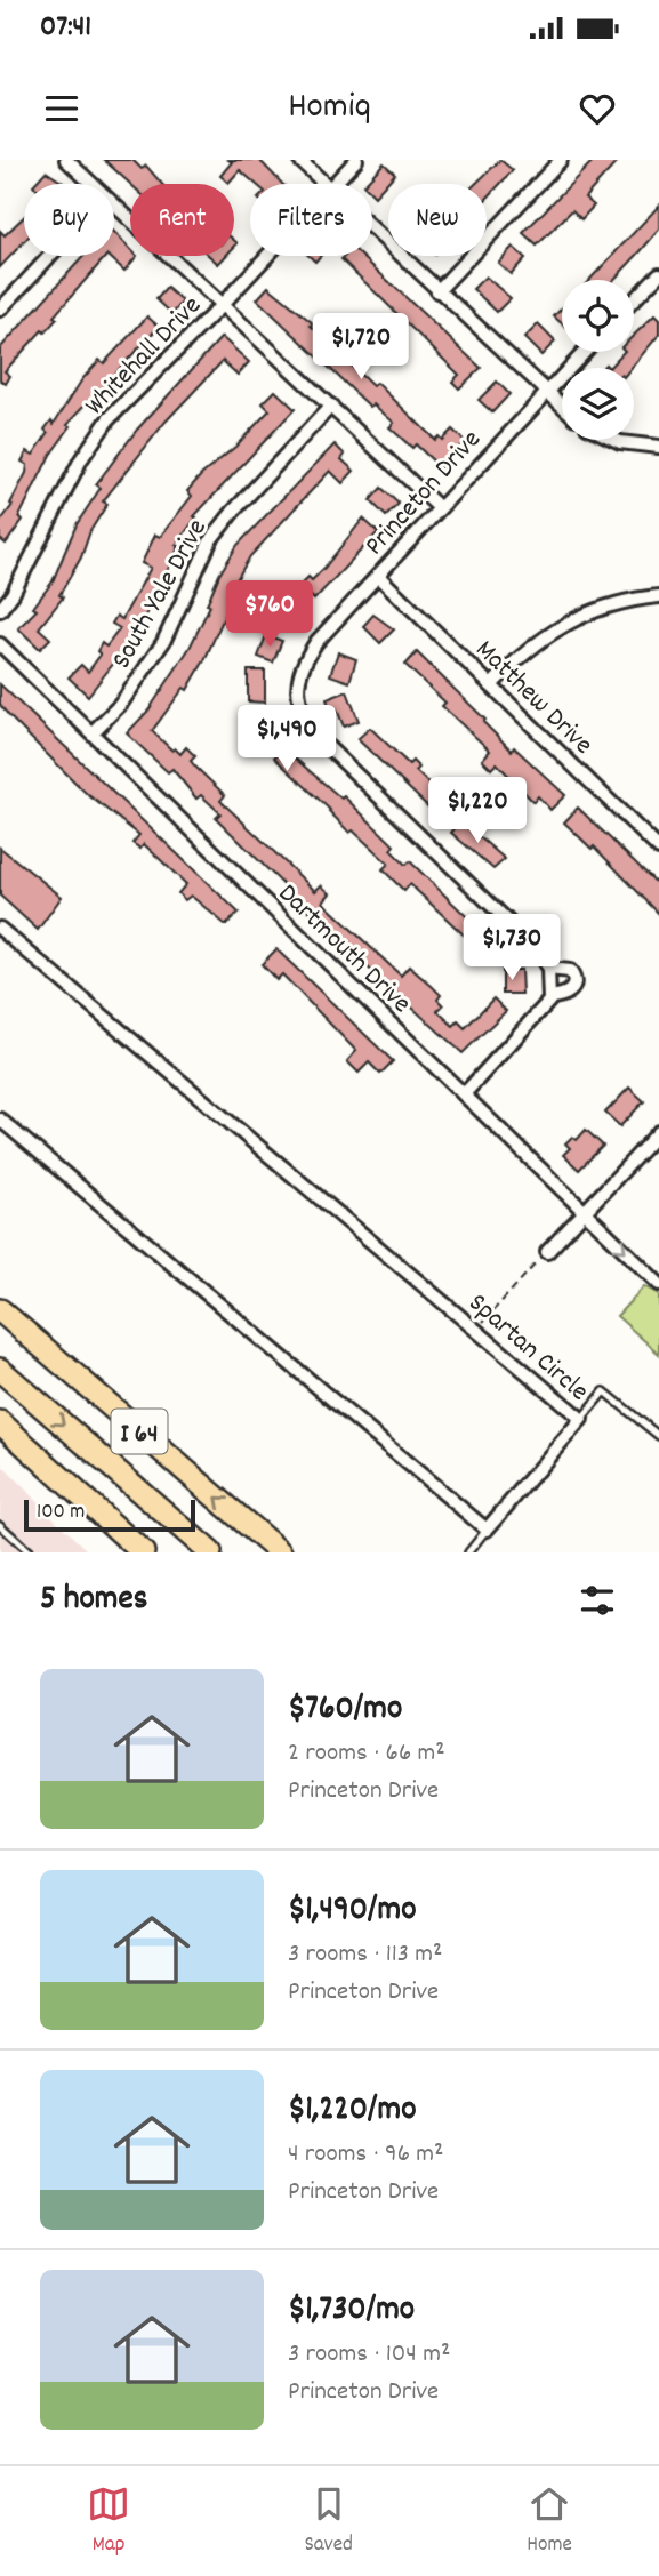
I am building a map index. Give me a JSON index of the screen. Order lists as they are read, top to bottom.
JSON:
{
  "streets": {
    "highway": ["I 64"],
    "street": [
      "Whitehall Drive",
      "Princeton Drive",
      "South Yale Drive",
      "Matthew Drive",
      "Dartmouth Drive",
      "Spartan Circle"
    ]
  },
  "crossings": [
    ["Princeton Drive", "Matthew Drive"],
    ["Princeton Drive", "Dartmouth Drive"],
    ["South Yale Drive", "Dartmouth Drive"]
  ],
  "scale_bar": "100 m",
  "page": {
    "status": "07:41",
    "header": "Homiq",
    "chip": [
      "Buy",
      "Rent",
      "Filters",
      "New"
    ],
    "price": [
      "$1,720",
      "$760",
      "$1,490",
      "$1,220",
      "$1,730"
    ],
    "scale": "100 m",
    "heading": "5 homes",
    "list": [
      {
        "name": "$760/mo",
        "note": "2 rooms · 66 m² · Princeton Drive"
      },
      {
        "name": "$1,490/mo",
        "note": "3 rooms · 113 m² · Princeton Drive"
      },
      {
        "name": "$1,220/mo",
        "note": "4 rooms · 96 m² · Princeton Drive"
      },
      {
        "name": "$1,730/mo",
        "note": "3 rooms · 104 m² · Princeton Drive"
      }
    ],
    "tabs": ["Map", "Saved", "Home"]
  }
}
